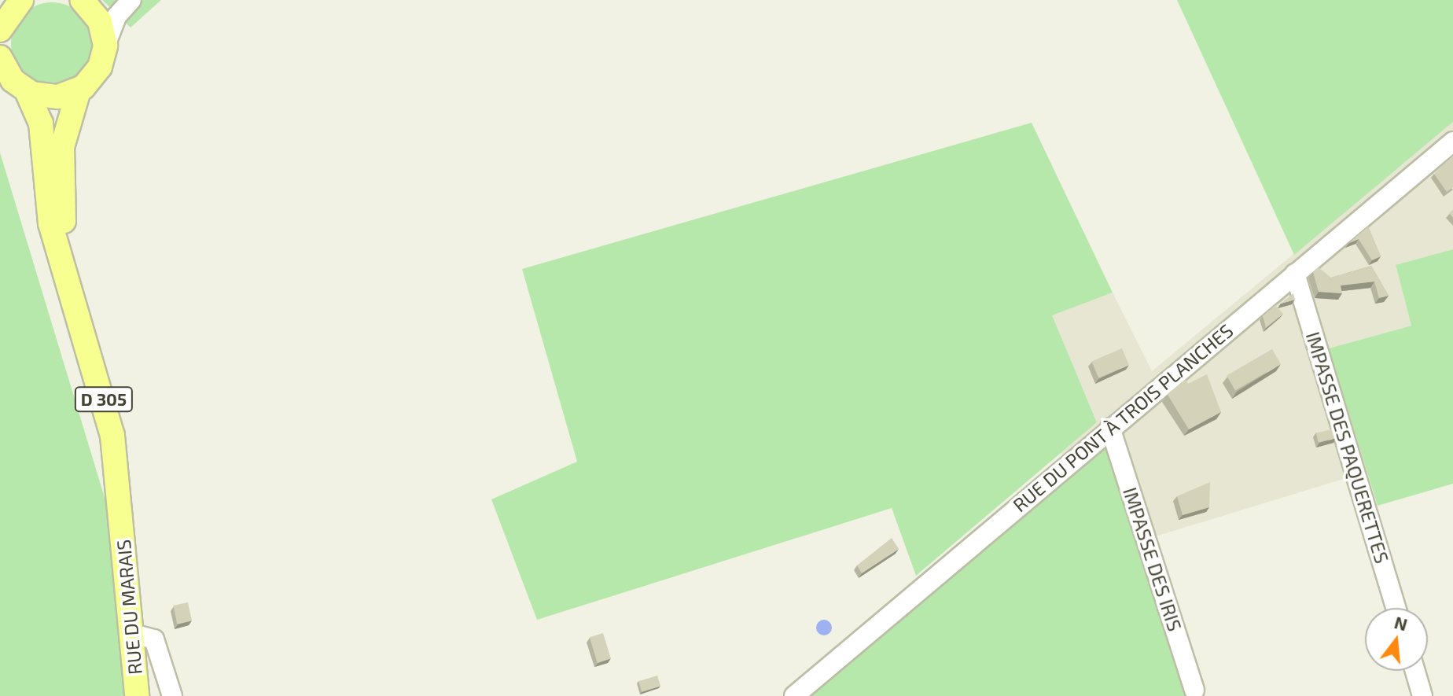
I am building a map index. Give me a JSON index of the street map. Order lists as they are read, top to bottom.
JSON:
{
  "streets": {
    "main road": ["D 305", "RUE DU MARAIS"],
    "street": ["RUE DU PONT À TROIS PLANCHES", "IMPASSE DES PAQUERETTES", "IMPASSE DES IRIS"]
  },
  "crossings": [
    ["D 305", "RUE DU MARAIS"],
    ["RUE DU PONT À TROIS PLANCHES", "IMPASSE DES PAQUERETTES"],
    ["RUE DU PONT À TROIS PLANCHES", "IMPASSE DES IRIS"]
  ],
  "north": "top"
}
